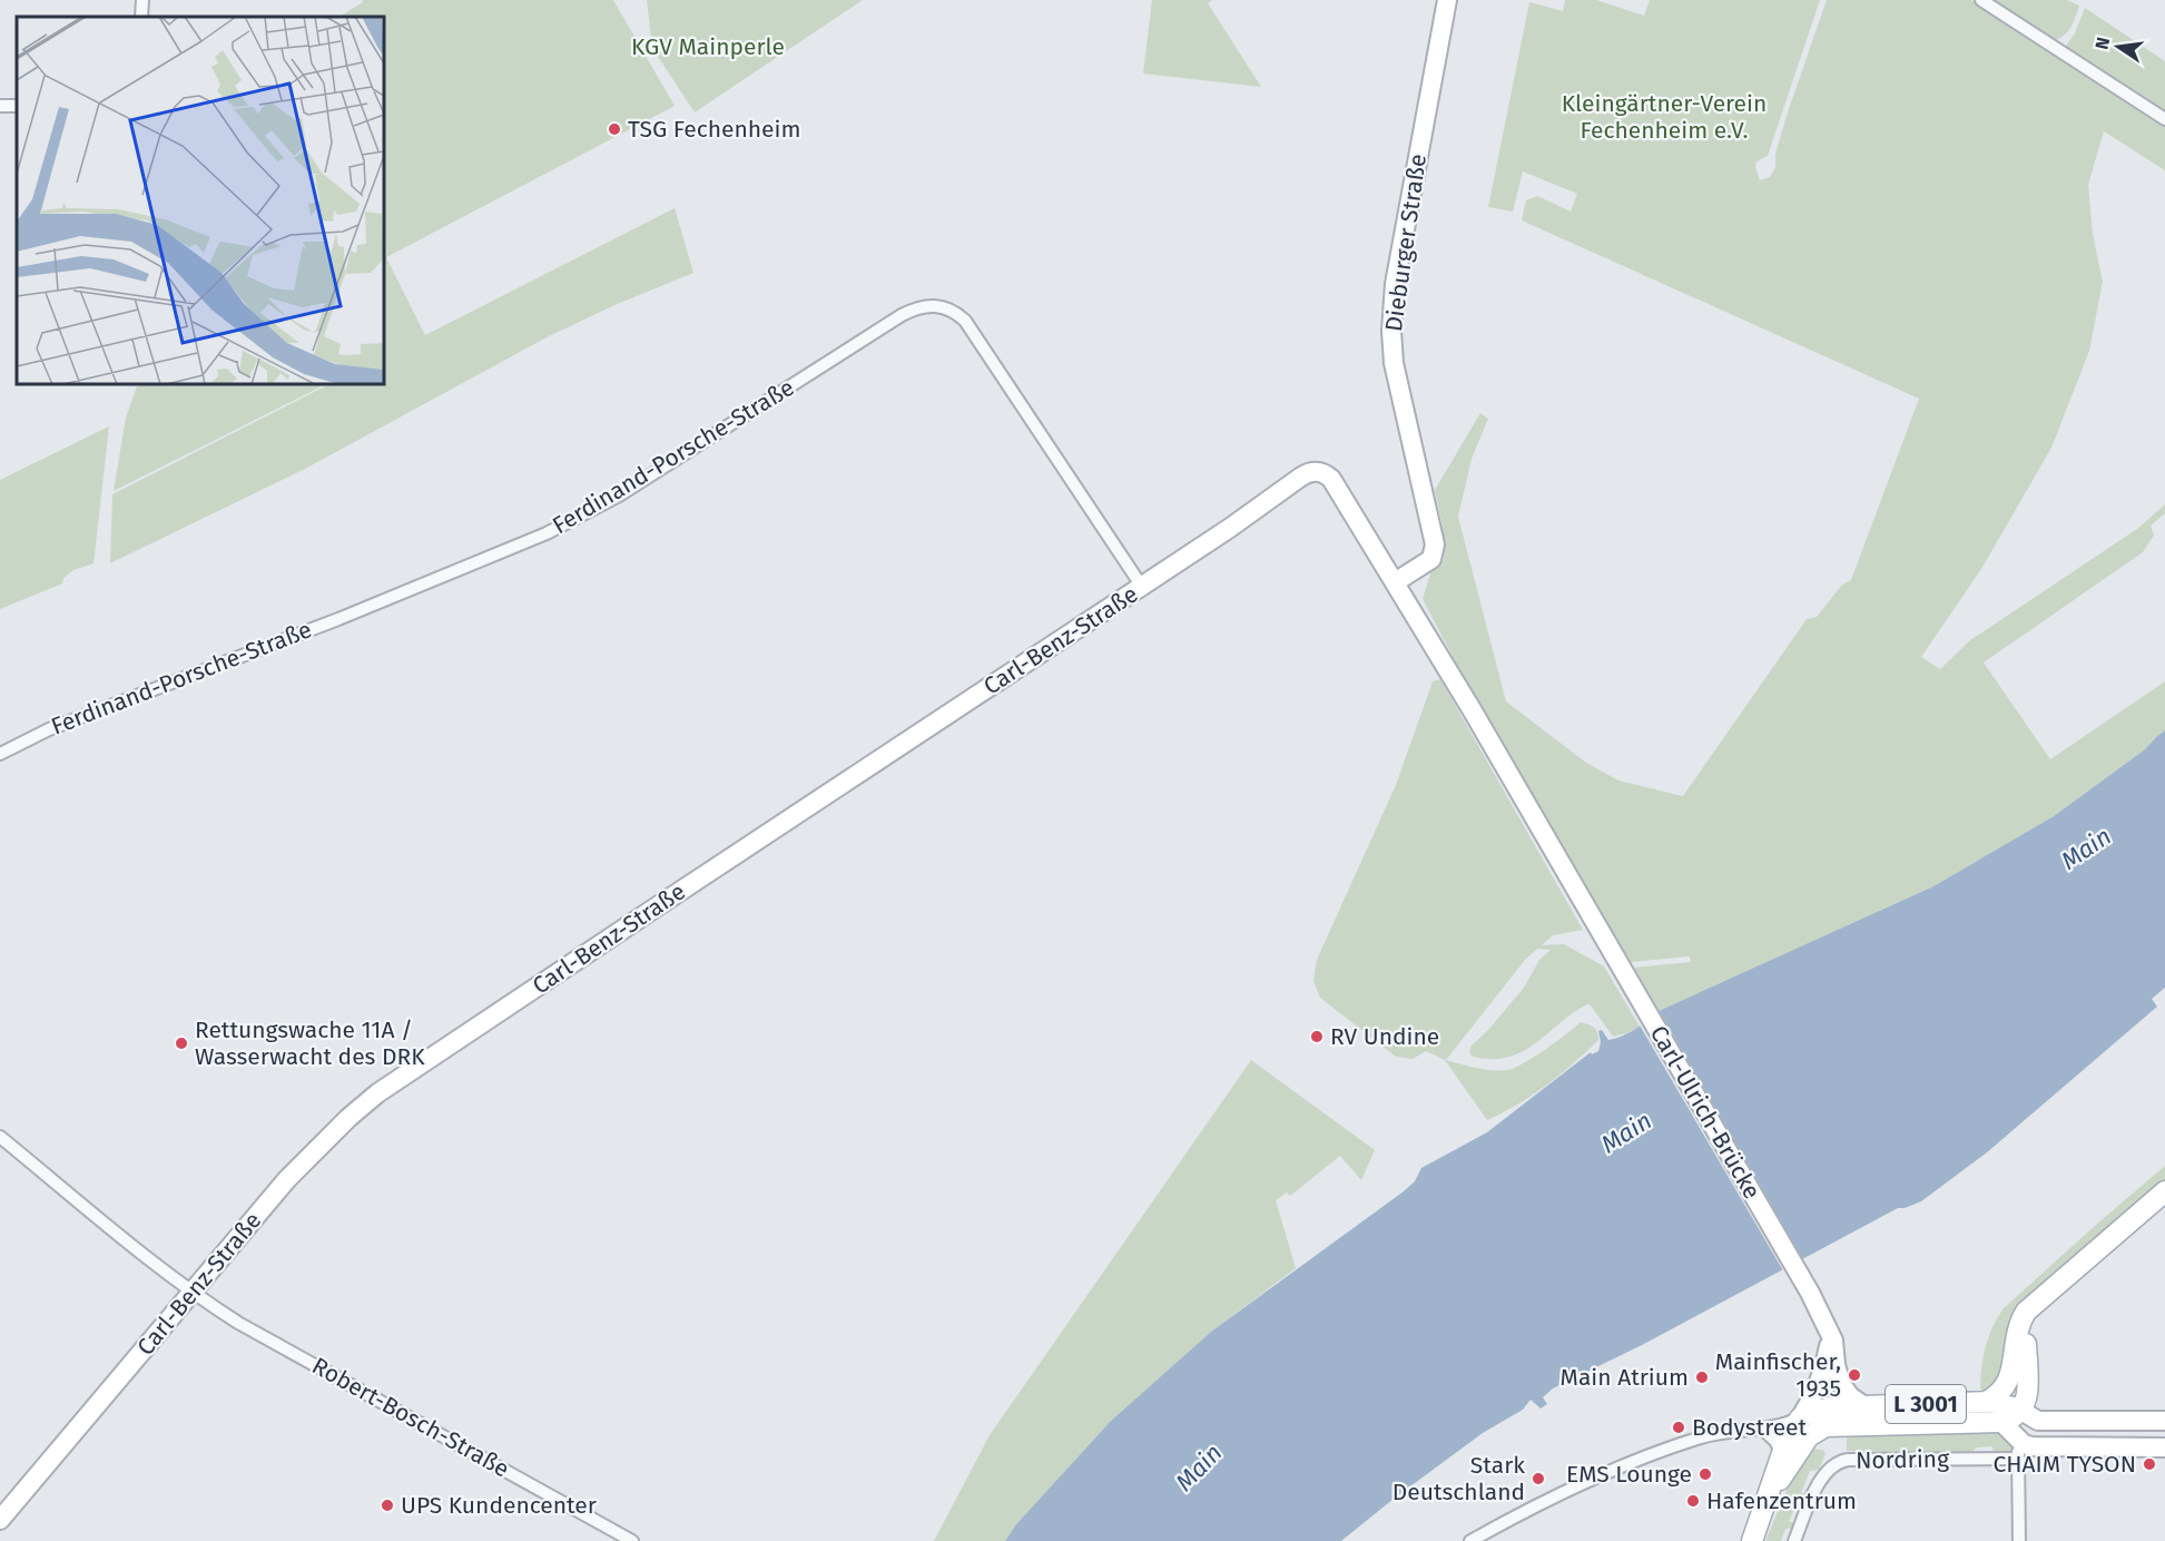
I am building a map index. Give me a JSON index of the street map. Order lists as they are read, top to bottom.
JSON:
{
  "streets": {
    "main road": [
      "Dieburger Straße",
      "Carl-Benz-Straße",
      "Carl-Ulrich-Brücke",
      "L 3001"
    ],
    "street": ["Ferdinand-Porsche-Straße", "Robert-Bosch-Straße", "Nordring"]
  },
  "crossings": [
    ["Dieburger Straße", "Carl-Benz-Straße"],
    ["Dieburger Straße", "Carl-Ulrich-Brücke"],
    ["Ferdinand-Porsche-Straße", "Carl-Benz-Straße"],
    ["Carl-Benz-Straße", "Carl-Ulrich-Brücke"],
    ["Carl-Benz-Straße", "Robert-Bosch-Straße"],
    ["Carl-Ulrich-Brücke", "L 3001"]
  ],
  "water": ["Main"],
  "parks": ["KGV Mainperle", "Kleingärtner-Verein Fechenheim e.V."],
  "places": [
    "TSG Fechenheim",
    "RV Undine",
    "Rettungswache 11A / Wasserwacht des DRK",
    "Mainfischer, 1935",
    "Main Atrium",
    "Bodystreet",
    "CHAIM TYSON",
    "EMS Lounge",
    "Stark Deutschland",
    "Hafenzentrum",
    "UPS Kundencenter"
  ],
  "north": "left"
}
